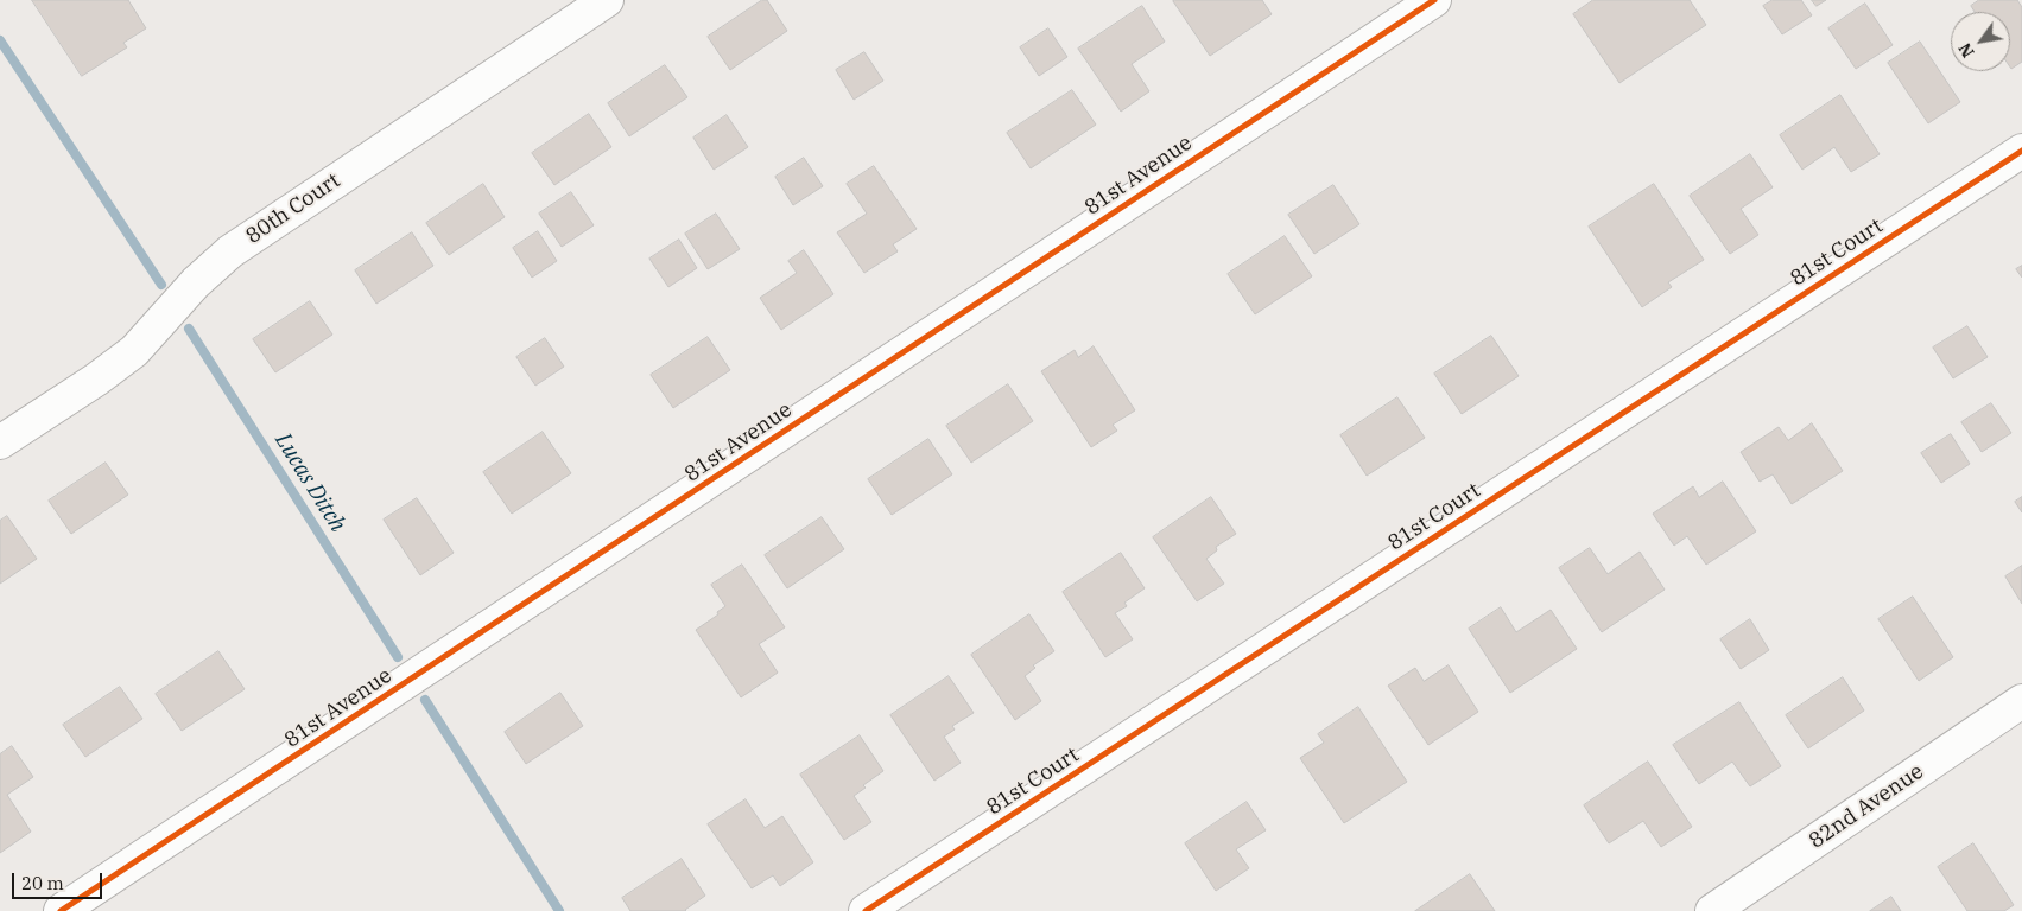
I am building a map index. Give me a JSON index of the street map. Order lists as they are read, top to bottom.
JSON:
{
  "streets": {
    "street": [
      "81st Avenue",
      "80th Court",
      "81st Court",
      "82nd Avenue"
    ]
  },
  "water": ["Lucas Ditch"],
  "scale_bar": "20 m",
  "north": "bottom left"
}
